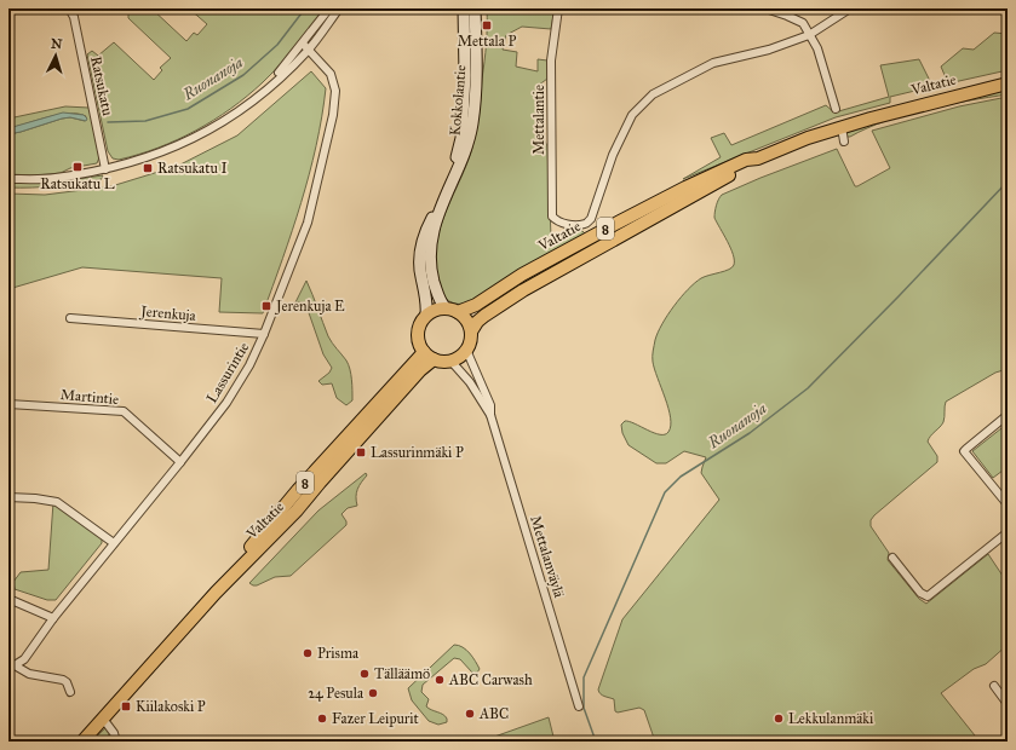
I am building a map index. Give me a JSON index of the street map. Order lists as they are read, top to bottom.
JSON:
{
  "streets": {
    "highway": ["Valtatie", "8"],
    "main road": ["Kokkolantie"],
    "street": [
      "Ratsukatu",
      "Mettalantie",
      "Jerenkuja",
      "Lassurintie",
      "Martintie",
      "Mettalanväylä"
    ]
  },
  "crossings": [
    ["Valtatie", "Kokkolantie"],
    ["Valtatie", "8"],
    ["Valtatie", "Mettalanväylä"],
    ["Kokkolantie", "8"],
    ["Kokkolantie", "Mettalanväylä"],
    ["8", "Mettalanväylä"],
    ["Jerenkuja", "Lassurintie"],
    ["Lassurintie", "Martintie"]
  ],
  "water": ["Ruonanoja"],
  "places": {
    "transit": [
      "Mettala P",
      "Ratsukatu L",
      "Ratsukatu I",
      "Jerenkuja E",
      "Lassurinmäki P",
      "Kiilakoski P"
    ],
    "other": [
      "Prisma",
      "Tälläämö",
      "ABC Carwash",
      "24 Pesula",
      "ABC",
      "Fazer Leipurit",
      "Lekkulanmäki"
    ]
  },
  "north": "top"
}
